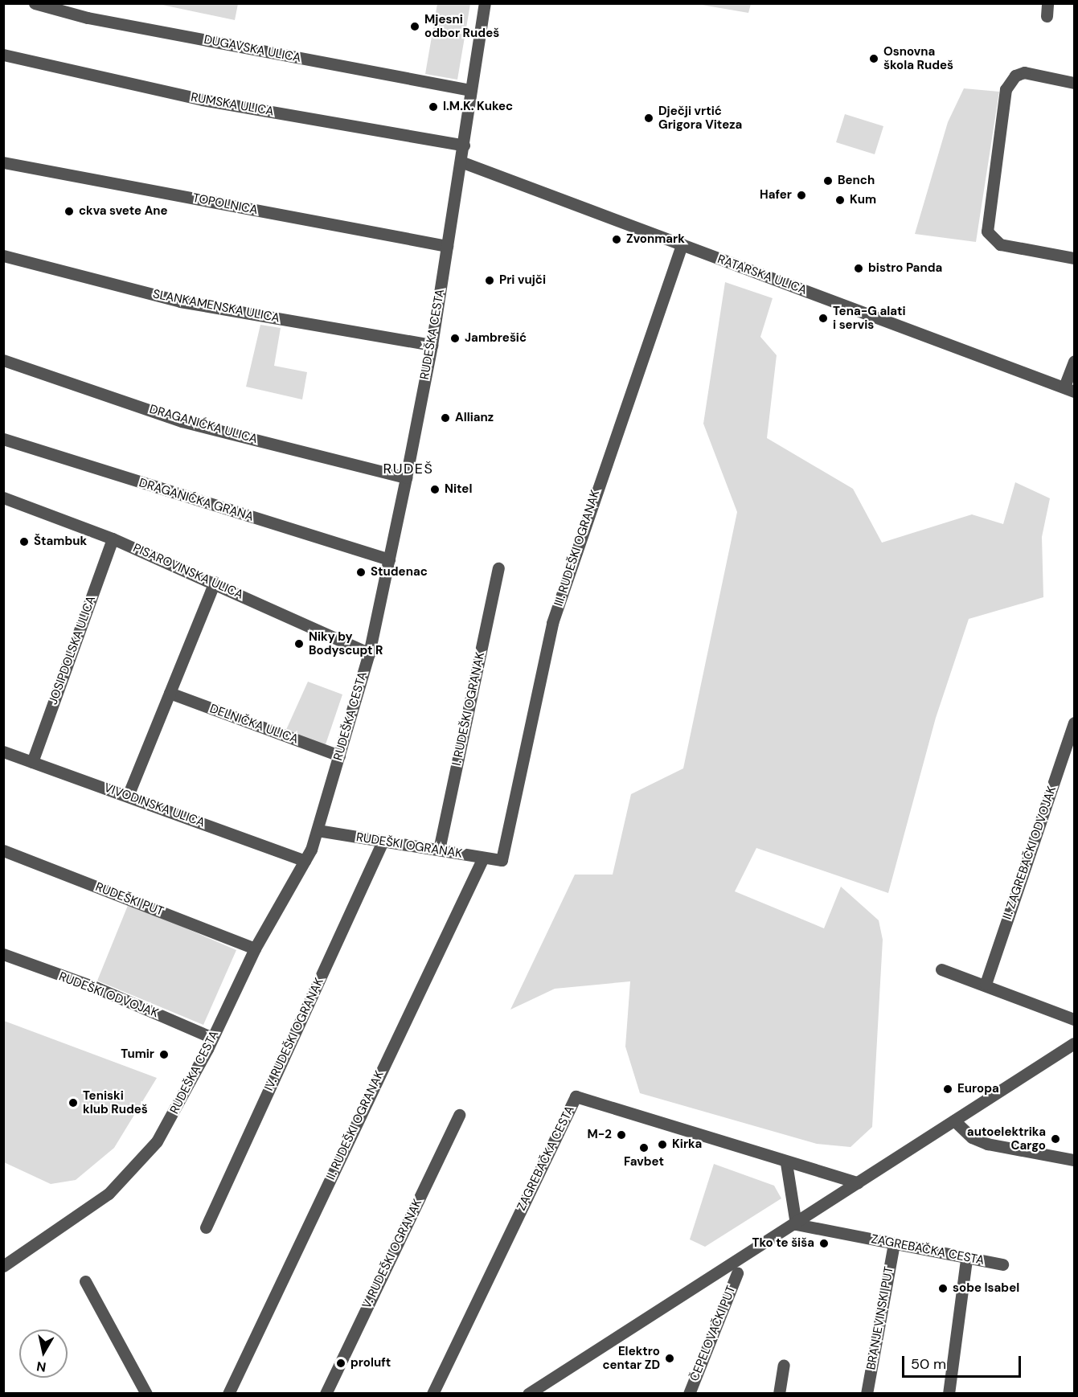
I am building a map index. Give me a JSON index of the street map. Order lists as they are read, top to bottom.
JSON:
{
  "streets": {
    "street": [
      "DUGAVSKA ULICA",
      "RUMSKA ULICA",
      "TOPOLNICA",
      "RATARSKA ULICA",
      "SLANKAMENSKA ULICA",
      "RUDEŠKA CESTA",
      "DRAGANIĆKA ULICA",
      "DRAGANIĆKA GRANA",
      "III. RUDEŠKI OGRANAK",
      "PISAROVINSKA ULICA",
      "JOSIPDOLSKA ULICA",
      "I. RUDEŠKI OGRANAK",
      "DELNIČKA ULICA",
      "VIVODINSKA ULICA",
      "RUDEŠKI OGRANAK",
      "II. ZAGREBAČKI ODVOJAK",
      "RUDEŠKI PUT",
      "RUDEŠKI ODVOJAK",
      "IV. RUDEŠKI OGRANAK",
      "II. RUDEŠKI OGRANAK",
      "ZAGREBAČKA CESTA",
      "V. RUDEŠKI OGRANAK",
      "BRANJEVINSKI PUT",
      "ČEPELOVAČKI PUT"
    ]
  },
  "crossings": [
    ["DUGAVSKA ULICA", "RUDEŠKA CESTA"],
    ["RUMSKA ULICA", "RUDEŠKA CESTA"],
    ["TOPOLNICA", "RUDEŠKA CESTA"],
    ["RATARSKA ULICA", "RUDEŠKA CESTA"],
    ["RATARSKA ULICA", "III. RUDEŠKI OGRANAK"],
    ["SLANKAMENSKA ULICA", "RUDEŠKA CESTA"],
    ["RUDEŠKA CESTA", "DRAGANIĆKA ULICA"],
    ["RUDEŠKA CESTA", "DRAGANIĆKA GRANA"],
    ["RUDEŠKA CESTA", "PISAROVINSKA ULICA"],
    ["RUDEŠKA CESTA", "DELNIČKA ULICA"],
    ["RUDEŠKA CESTA", "VIVODINSKA ULICA"],
    ["RUDEŠKA CESTA", "RUDEŠKI OGRANAK"],
    ["RUDEŠKA CESTA", "RUDEŠKI PUT"],
    ["RUDEŠKA CESTA", "RUDEŠKI ODVOJAK"],
    ["III. RUDEŠKI OGRANAK", "RUDEŠKI OGRANAK"],
    ["PISAROVINSKA ULICA", "JOSIPDOLSKA ULICA"],
    ["JOSIPDOLSKA ULICA", "VIVODINSKA ULICA"],
    ["I. RUDEŠKI OGRANAK", "RUDEŠKI OGRANAK"],
    ["RUDEŠKI OGRANAK", "IV. RUDEŠKI OGRANAK"],
    ["RUDEŠKI OGRANAK", "II. RUDEŠKI OGRANAK"],
    ["ZAGREBAČKA CESTA", "BRANJEVINSKI PUT"]
  ],
  "districts": ["RUDEŠ"],
  "places": [
    "Mjesni odbor Rudeš",
    "Osnovna škola Rudeš",
    "I.M.K. Kukec",
    "Dječji vrtić Grigora Viteza",
    "Bench",
    "Hafer",
    "Kum",
    "ckva svete Ane",
    "Zvonmark",
    "bistro Panda",
    "Pri vujči",
    "Tena-G alati i servis",
    "Jambrešić",
    "Allianz",
    "Nitel",
    "Štambuk",
    "Studenac",
    "Niky by Bodyscupt R",
    "Tumir",
    "Europa",
    "Teniski klub Rudeš",
    "M-2",
    "autoelektrika Cargo",
    "Kirka",
    "Favbet",
    "Tko te šiša",
    "sobe Isabel",
    "Elektro centar ZD",
    "proluft"
  ],
  "scale_bar": "50 m",
  "north": "bottom"
}
